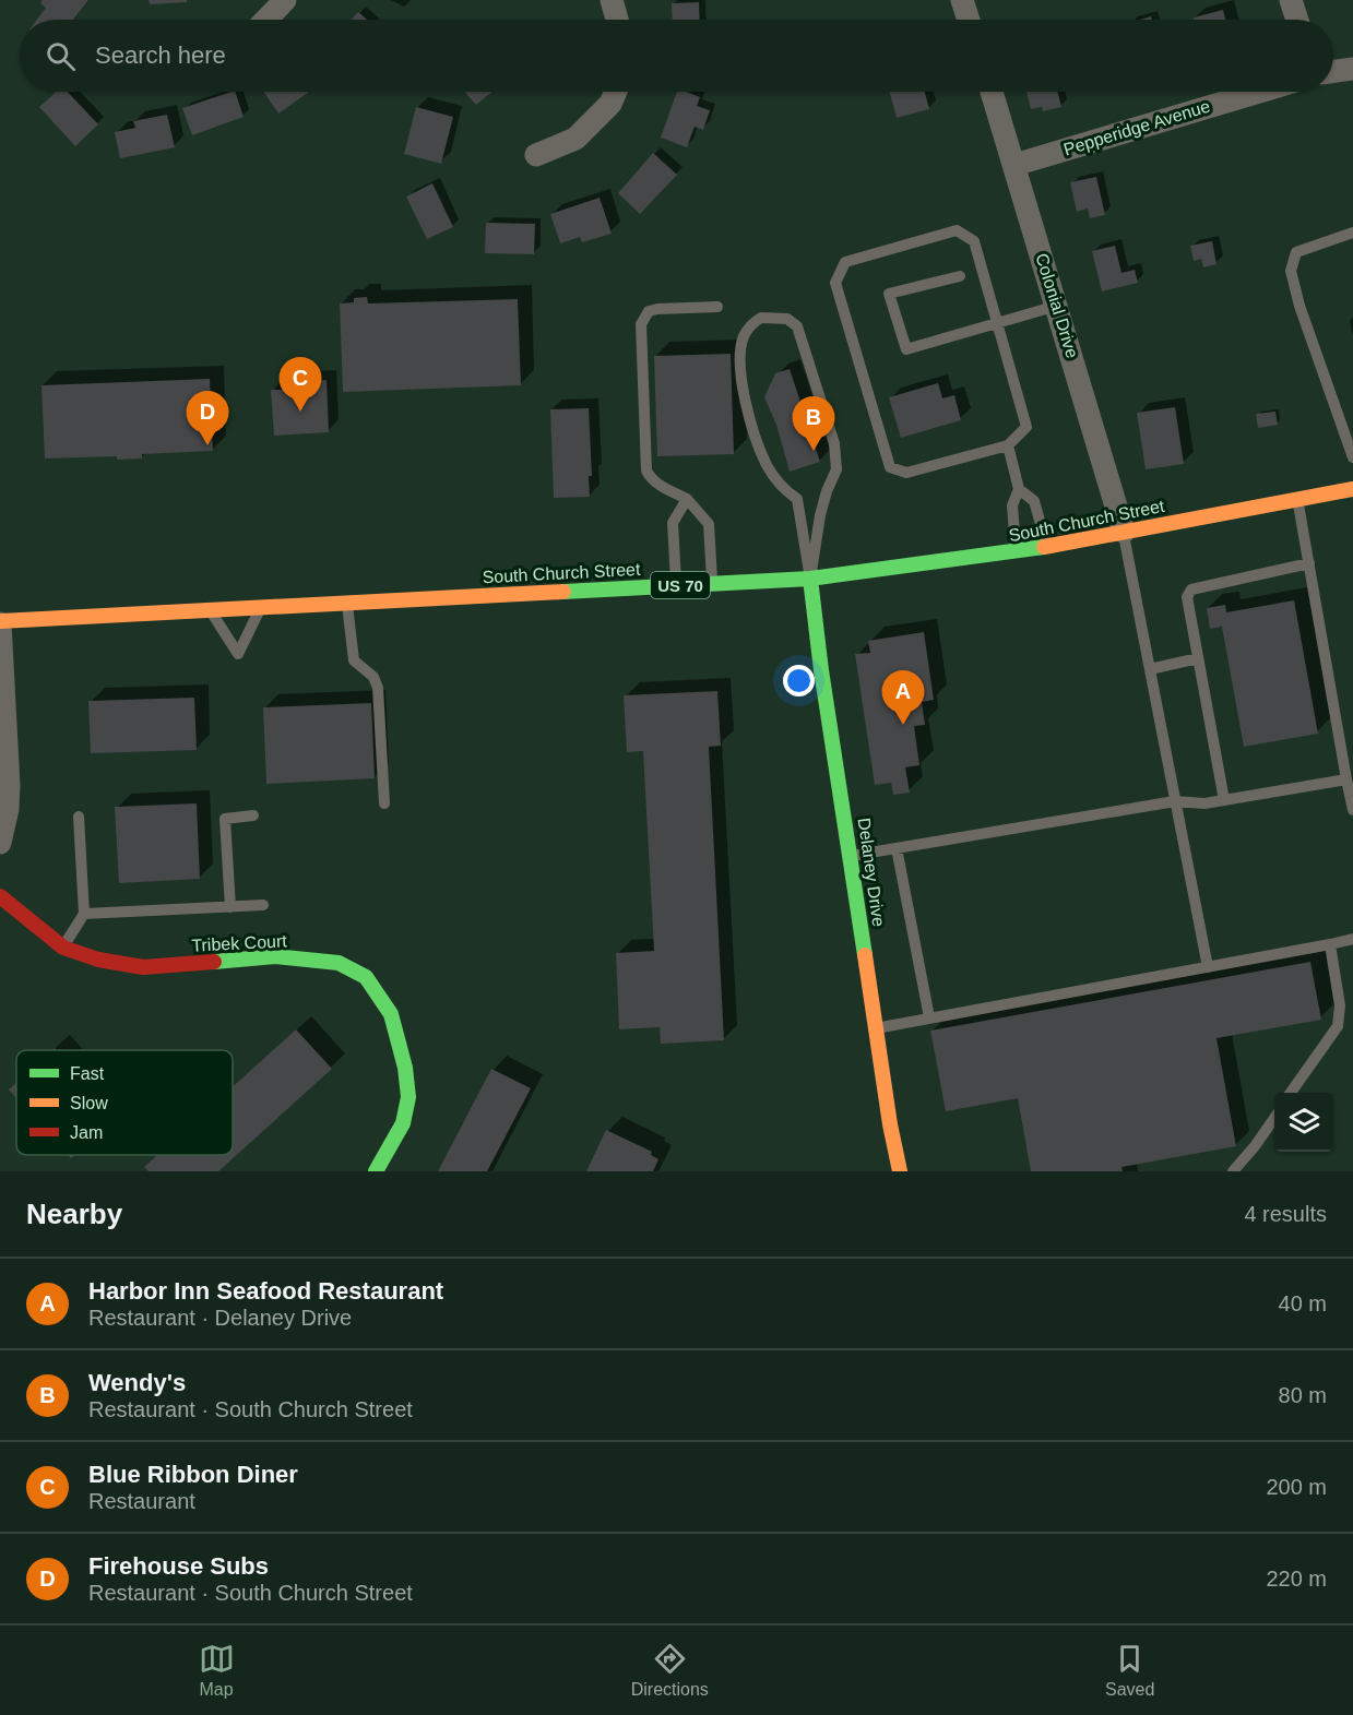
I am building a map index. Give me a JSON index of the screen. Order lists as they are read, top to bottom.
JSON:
{
  "streets": {
    "main road": [
      "South Church Street",
      "US 70",
      "Delaney Drive",
      "Tribek Court"
    ],
    "street": ["Pepperidge Avenue", "Colonial Drive"]
  },
  "crossings": [
    ["Pepperidge Avenue", "Colonial Drive"],
    ["Colonial Drive", "South Church Street"],
    ["South Church Street", "Delaney Drive"]
  ],
  "legend": ["Fast", "Slow", "Jam"],
  "page": {
    "search": "Search here",
    "pins": [
      "C",
      "D",
      "B",
      "A"
    ],
    "heading": ["Nearby", "4 results"],
    "list": [
      {
        "mark": "A",
        "name": "Harbor Inn Seafood Restaurant",
        "note": "Restaurant · Delaney Drive",
        "value": "40 m"
      },
      {
        "mark": "B",
        "name": "Wendy's",
        "note": "Restaurant · South Church Street",
        "value": "80 m"
      },
      {
        "mark": "C",
        "name": "Blue Ribbon Diner",
        "note": "Restaurant",
        "value": "200 m"
      },
      {
        "mark": "D",
        "name": "Firehouse Subs",
        "note": "Restaurant · South Church Street",
        "value": "220 m"
      }
    ],
    "nav": ["Map", "Directions", "Saved"]
  }
}
